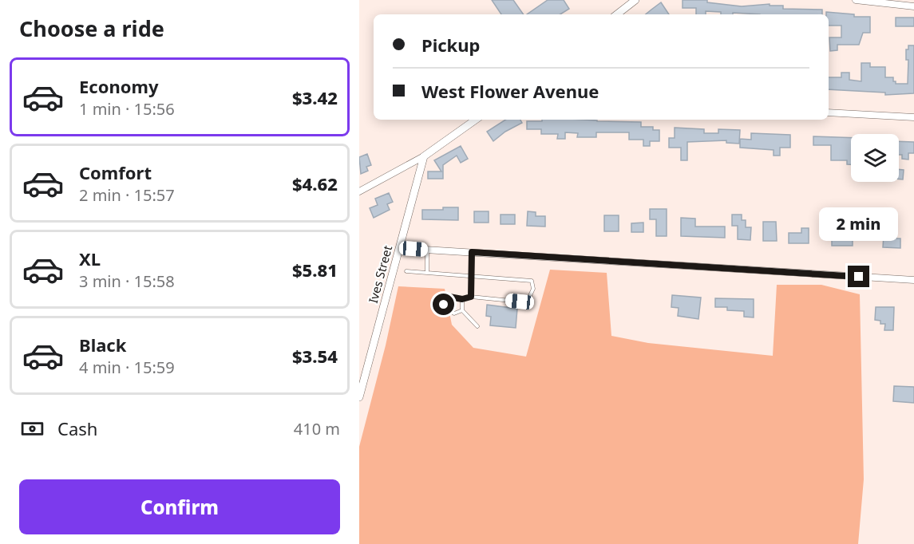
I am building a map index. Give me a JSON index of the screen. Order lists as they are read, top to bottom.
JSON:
{
  "streets": {
    "street": ["Ives Street"]
  },
  "page": {
    "heading": "Choose a ride",
    "banner": ["Pickup", "West Flower Avenue"],
    "list": [
      {
        "name": "Economy",
        "note": "1 min · 15:56",
        "value": "$3.42"
      },
      {
        "name": "Comfort",
        "note": "2 min · 15:57",
        "value": "$4.62"
      },
      {
        "name": "XL",
        "note": "3 min · 15:58",
        "value": "$5.81"
      },
      {
        "name": "Black",
        "note": "4 min · 15:59",
        "value": "$3.54"
      }
    ],
    "bubble": "2 min",
    "pay": ["Cash", "410 m"],
    "buttons": "Confirm"
  }
}
